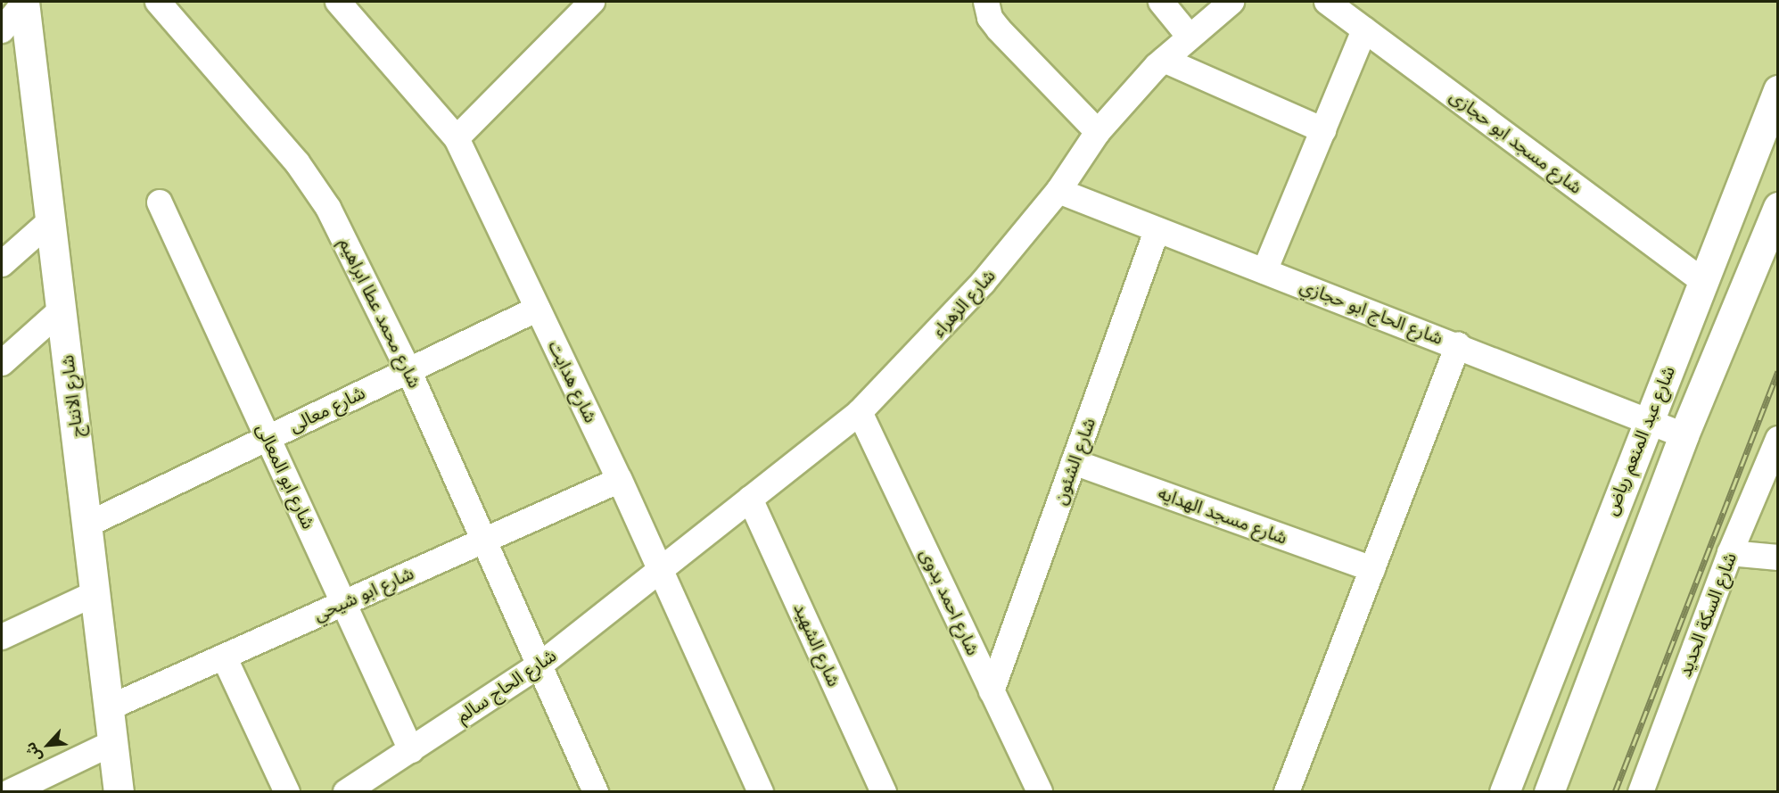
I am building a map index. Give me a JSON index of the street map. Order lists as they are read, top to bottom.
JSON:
{
  "streets": {
    "main road": ["شارع الانتاج", "شارع عبد المنعم رياض"],
    "street": [
      "شارع مسجد ابو حجازى",
      "شارع الزهراء",
      "شارع الحاج ابو حجازي",
      "شارع محمد عطا ابراهيم",
      "شارع هدايت",
      "شارع معالى",
      "شارع الشئون",
      "شارع ابو المعالى",
      "شارع مسجد الهدايه",
      "شارع ابو شيحي",
      "شارع احمد بدوى",
      "شارع السكة الحديد",
      "شارع الشهيد",
      "شارع الحاج سالم"
    ]
  },
  "crossings": [
    ["شارع مسجد ابو حجازى", "شارع عبد المنعم رياض"],
    ["شارع الزهراء", "شارع الحاج ابو حجازي"],
    ["شارع الزهراء", "شارع هدايت"],
    ["شارع الزهراء", "شارع احمد بدوى"],
    ["شارع الزهراء", "شارع الشهيد"],
    ["شارع الزهراء", "شارع الحاج سالم"],
    ["شارع الحاج ابو حجازي", "شارع عبد المنعم رياض"],
    ["شارع الحاج ابو حجازي", "شارع الشئون"],
    ["شارع محمد عطا ابراهيم", "شارع معالى"],
    ["شارع محمد عطا ابراهيم", "شارع ابو شيحي"],
    ["شارع محمد عطا ابراهيم", "شارع الحاج سالم"],
    ["شارع هدايت", "شارع معالى"],
    ["شارع هدايت", "شارع ابو شيحي"],
    ["شارع هدايت", "شارع الحاج سالم"],
    ["شارع الانتاج", "شارع معالى"],
    ["شارع الانتاج", "شارع ابو شيحي"],
    ["شارع معالى", "شارع ابو المعالى"],
    ["شارع الشئون", "شارع مسجد الهدايه"],
    ["شارع الشئون", "شارع احمد بدوى"],
    ["شارع ابو المعالى", "شارع ابو شيحي"],
    ["شارع ابو المعالى", "شارع الحاج سالم"]
  ],
  "north": "bottom left"
}
